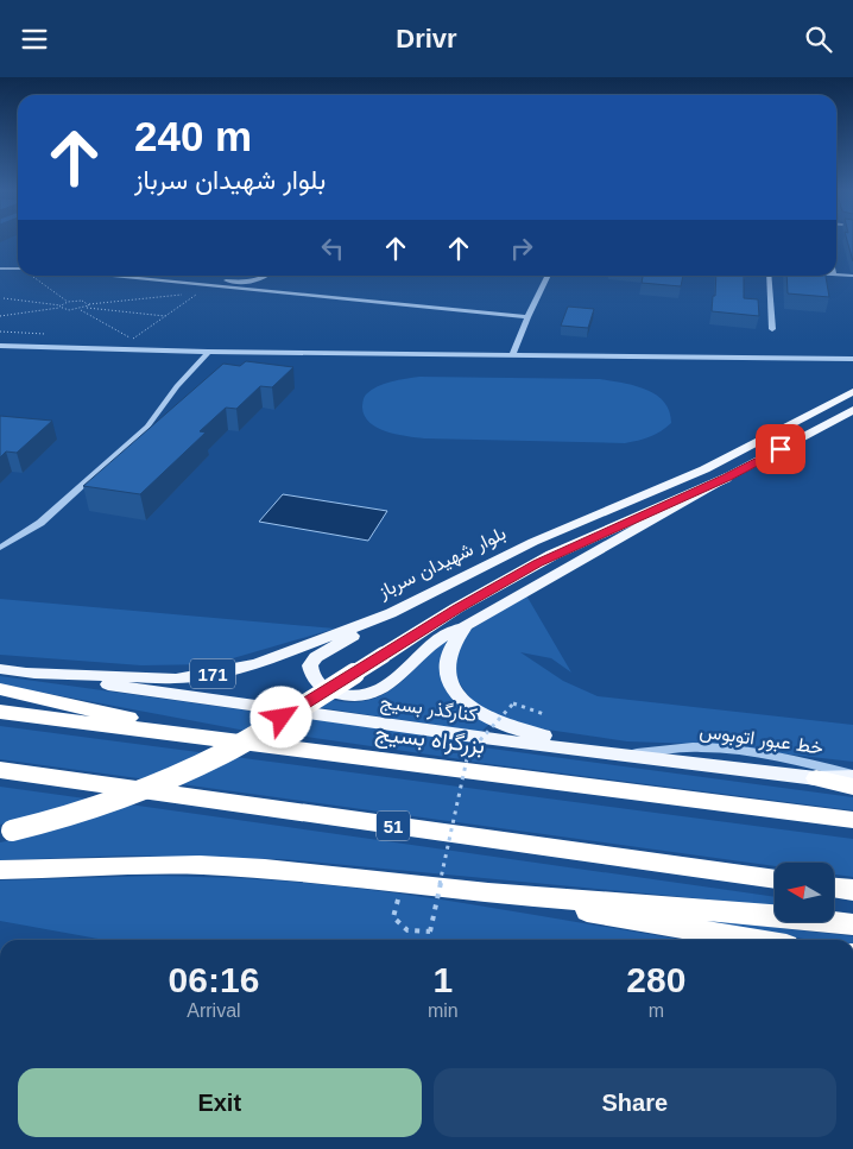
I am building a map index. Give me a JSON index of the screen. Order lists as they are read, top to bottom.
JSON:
{
  "streets": {
    "highway": ["بزرگراه بسیج", "51"],
    "main road": ["بلوار شهیدان سرباز", "171", "کنارگذر بسیج"],
    "street": ["خط عبور اتوبوس"]
  },
  "crossings": [
    ["بلوار شهیدان سرباز", "کنارگذر بسیج"],
    ["کنارگذر بسیج", "خط عبور اتوبوس"]
  ],
  "north": "left",
  "page": {
    "header": "Drivr",
    "turn": ["240 m", "بلوار شهیدان سرباز"],
    "eta": [
      "06:16",
      "Arrival",
      "1",
      "min",
      "280",
      "m"
    ],
    "buttons": ["Exit", "Share"]
  }
}
